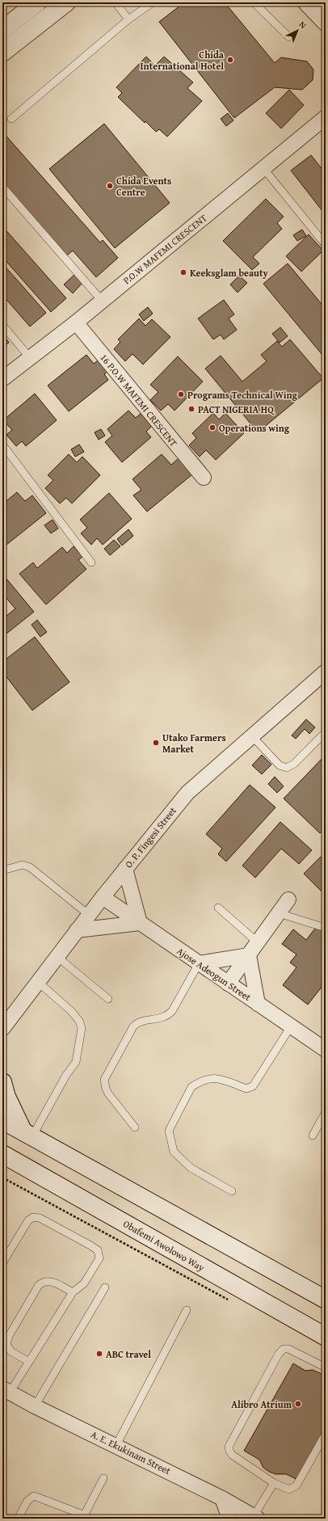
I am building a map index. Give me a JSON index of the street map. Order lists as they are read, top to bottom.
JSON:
{
  "streets": {
    "main road": ["Obafemi Awolowo Way"],
    "street": [
      "P.O.W MAFEMI CRESCENT",
      "16 P.O.W MAFEMI CRESCENT",
      "O. P. Fingesi Street",
      "Ajose Adeogun Street",
      "A. E. Ekukinam Street"
    ]
  },
  "crossings": [
    ["P.O.W MAFEMI CRESCENT", "16 P.O.W MAFEMI CRESCENT"],
    ["O. P. Fingesi Street", "Ajose Adeogun Street"]
  ],
  "places": [
    "Chida International Hotel",
    "Chida Events Centre",
    "Keeksglam beauty",
    "Programs Technical Wing",
    "PACT NIGERIA HQ",
    "Operations wing",
    "Utako Farmers Market",
    "ABC travel",
    "Alibro Atrium"
  ],
  "north": "top right"
}
